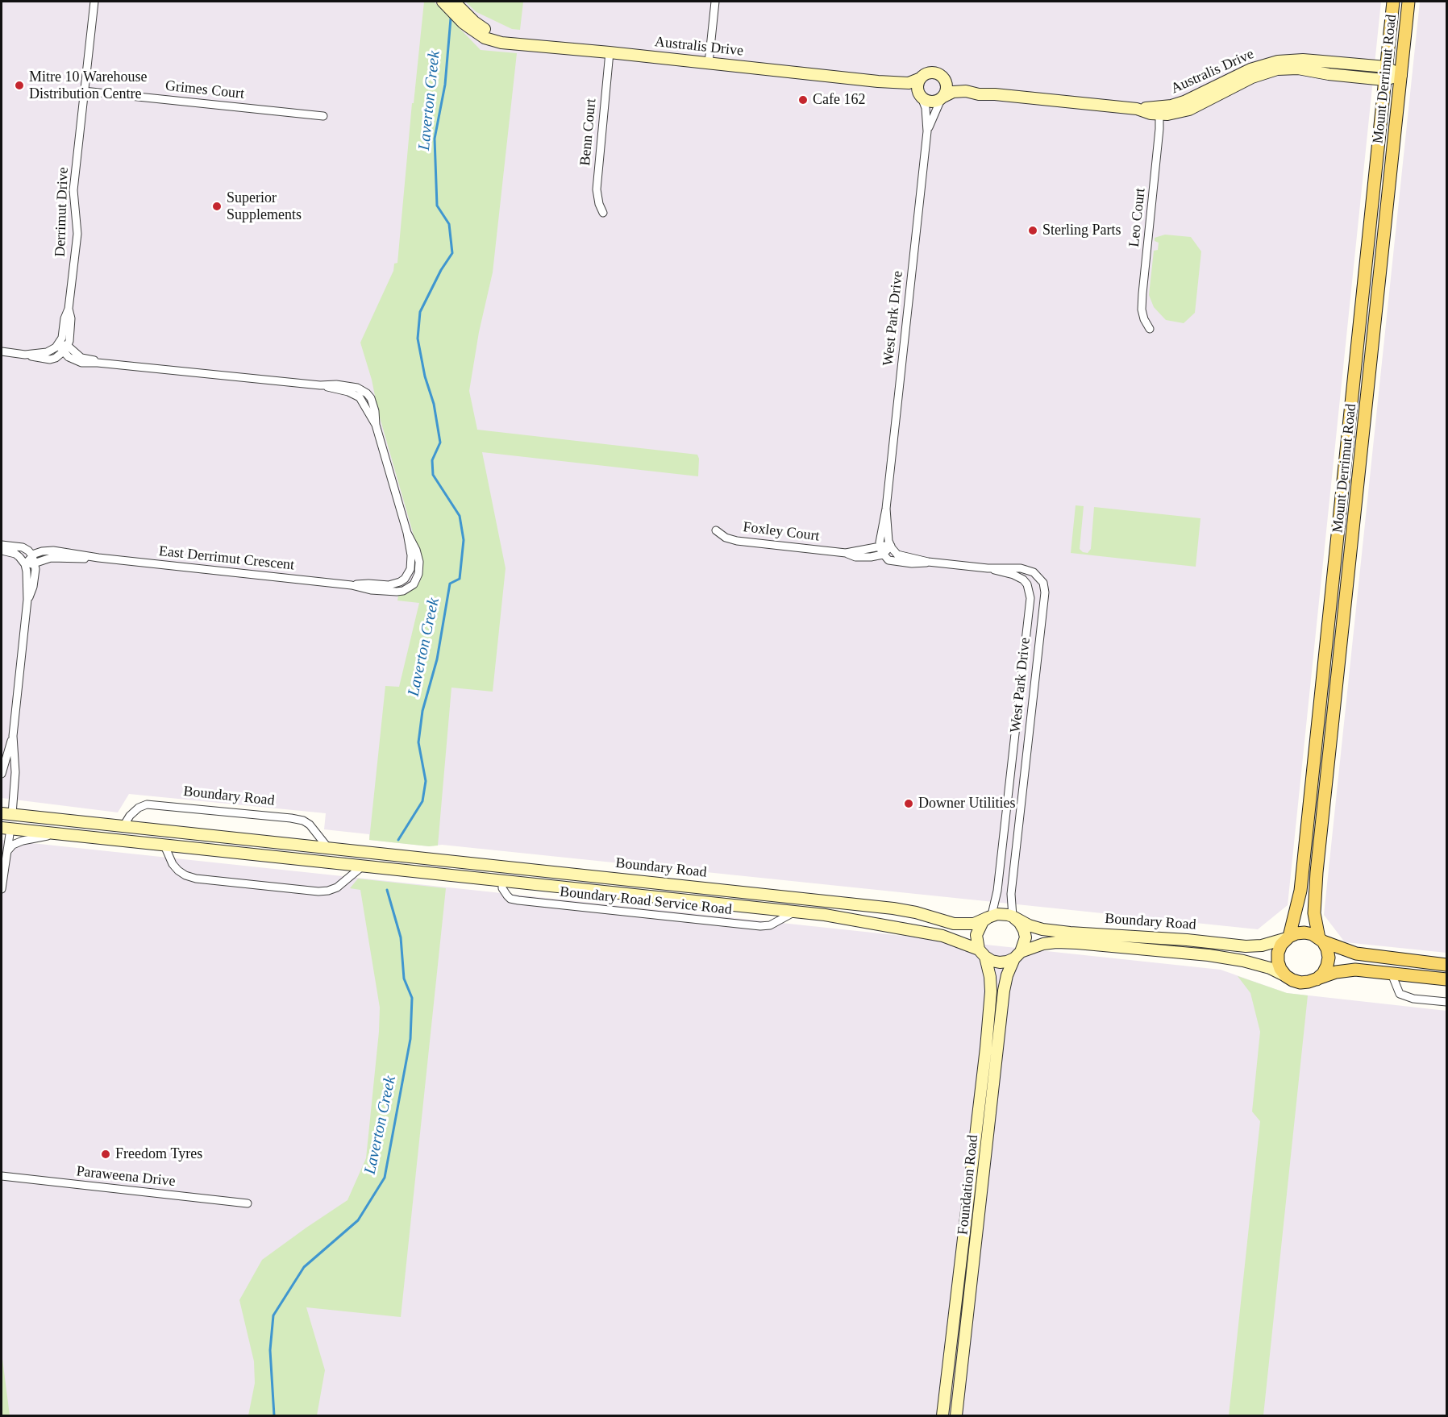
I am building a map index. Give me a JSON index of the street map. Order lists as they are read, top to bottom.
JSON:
{
  "streets": {
    "main road": [
      "Australis Drive",
      "Mount Derrimut Road",
      "Boundary Road",
      "Foundation Road"
    ],
    "street": [
      "Grimes Court",
      "Benn Court",
      "Derrimut Drive",
      "Leo Court",
      "West Park Drive",
      "Foxley Court",
      "East Derrimut Crescent",
      "Boundary Road Service Road",
      "Paraweena Drive"
    ]
  },
  "crossings": [
    ["Australis Drive", "Mount Derrimut Road"],
    ["Australis Drive", "Benn Court"],
    ["Australis Drive", "Leo Court"],
    ["Australis Drive", "West Park Drive"],
    ["Mount Derrimut Road", "Boundary Road"],
    ["Grimes Court", "Derrimut Drive"],
    ["Derrimut Drive", "East Derrimut Crescent"],
    ["West Park Drive", "Foxley Court"],
    ["West Park Drive", "Boundary Road"],
    ["West Park Drive", "Foundation Road"],
    ["Boundary Road", "Boundary Road Service Road"],
    ["Boundary Road", "Foundation Road"]
  ],
  "water": ["Laverton Creek"],
  "places": [
    "Mitre 10 Warehouse Distribution Centre",
    "Cafe 162",
    "Superior Supplements",
    "Sterling Parts",
    "Downer Utilities",
    "Freedom Tyres"
  ]
}
